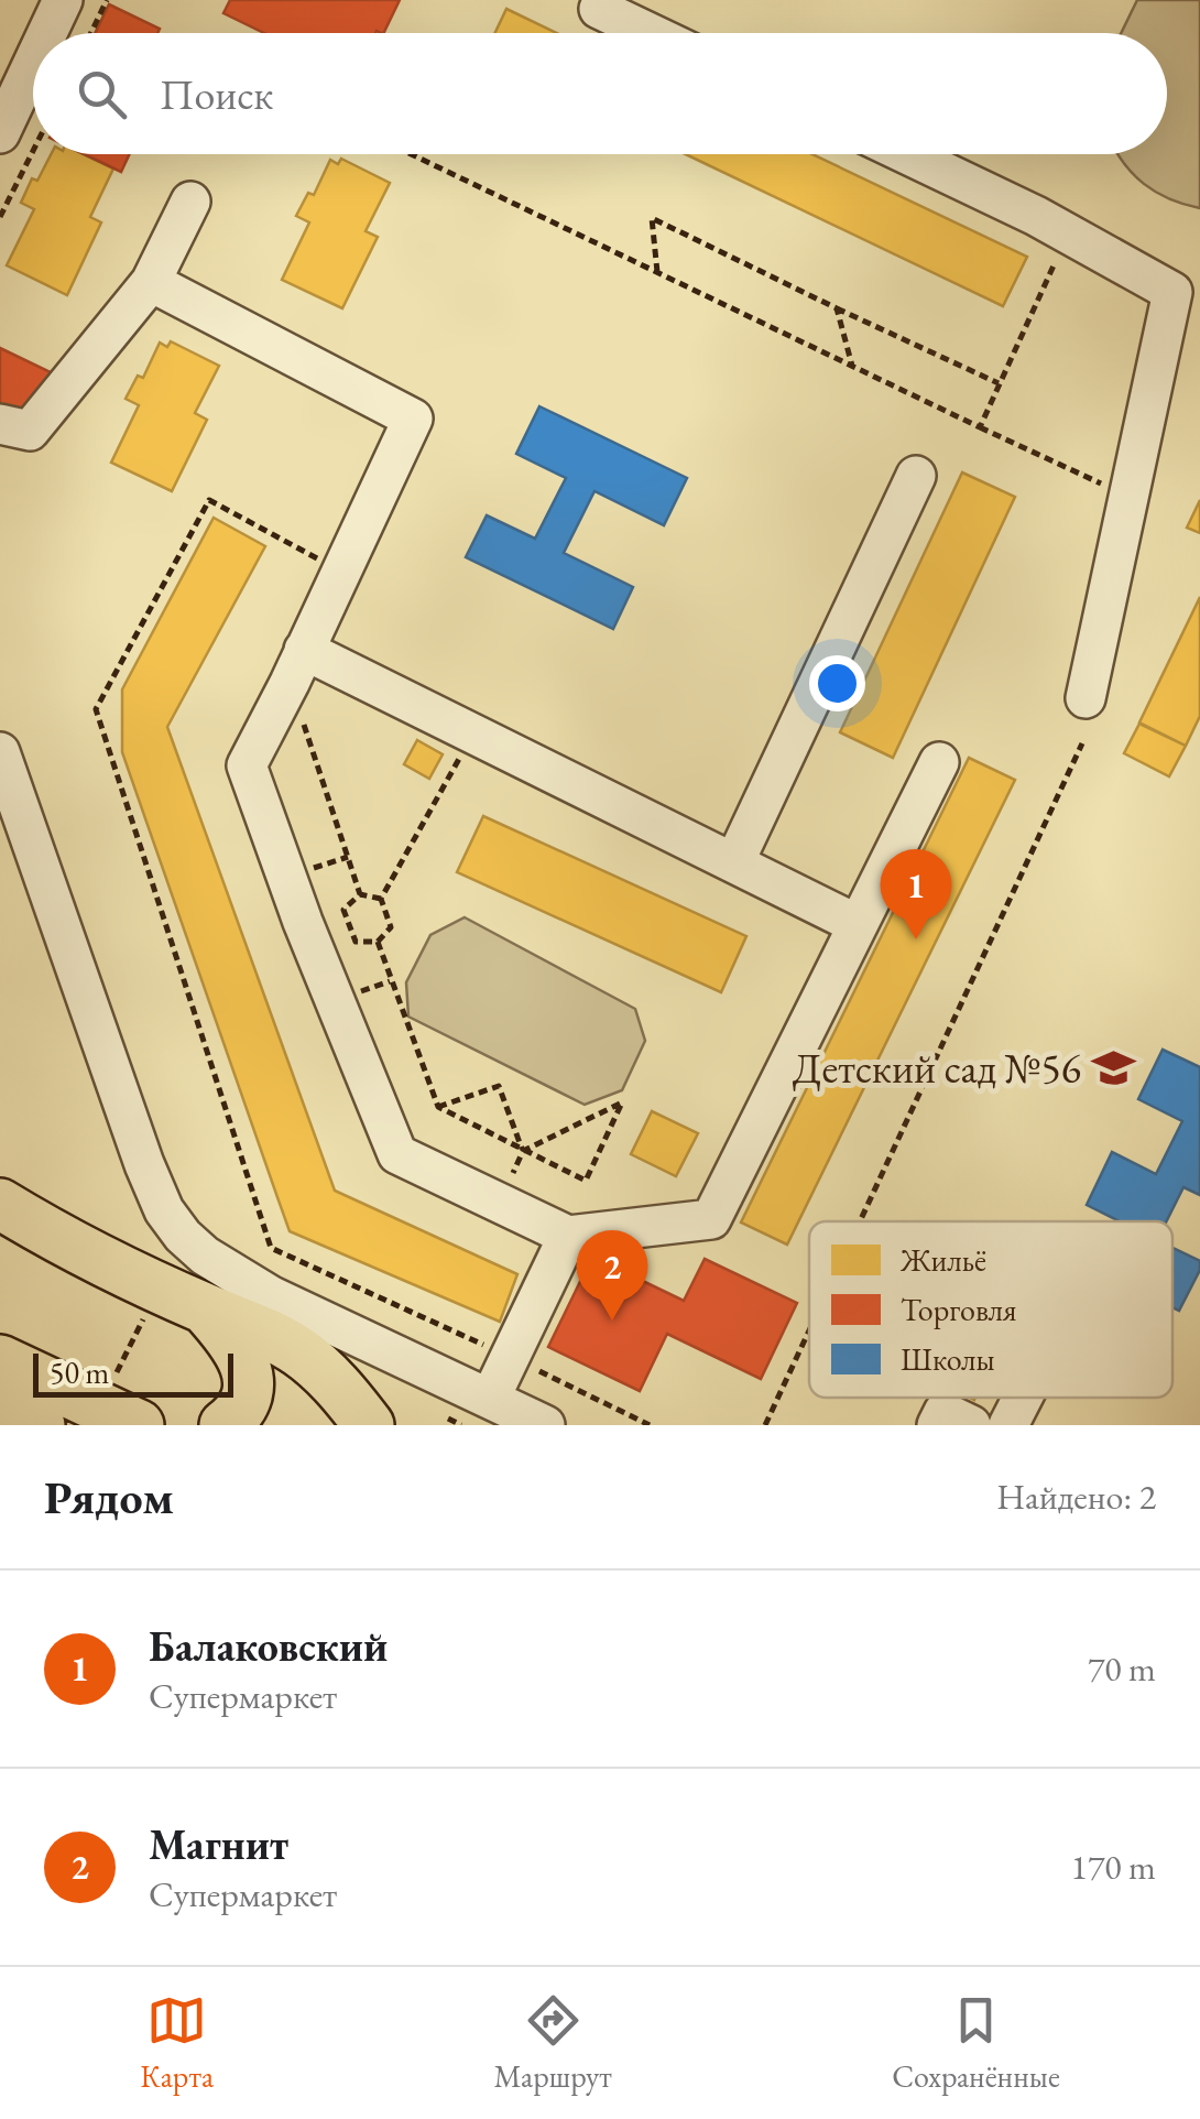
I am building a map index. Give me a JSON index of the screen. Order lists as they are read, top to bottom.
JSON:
{
  "places": {
    "school or university": ["Детский сад №56"]
  },
  "legend": ["Жильё", "Торговля", "Школы"],
  "scale_bar": "50 m",
  "page": {
    "search": "Поиск",
    "pins": ["1", "2"],
    "scale": "50 m",
    "heading": ["Рядом", "Найдено: 2"],
    "list": [
      {
        "mark": "1",
        "name": "Балаковский",
        "note": "Супермаркет",
        "value": "70 m"
      },
      {
        "mark": "2",
        "name": "Магнит",
        "note": "Супермаркет",
        "value": "170 m"
      }
    ],
    "nav": ["Карта", "Маршрут", "Сохранённые"]
  }
}
